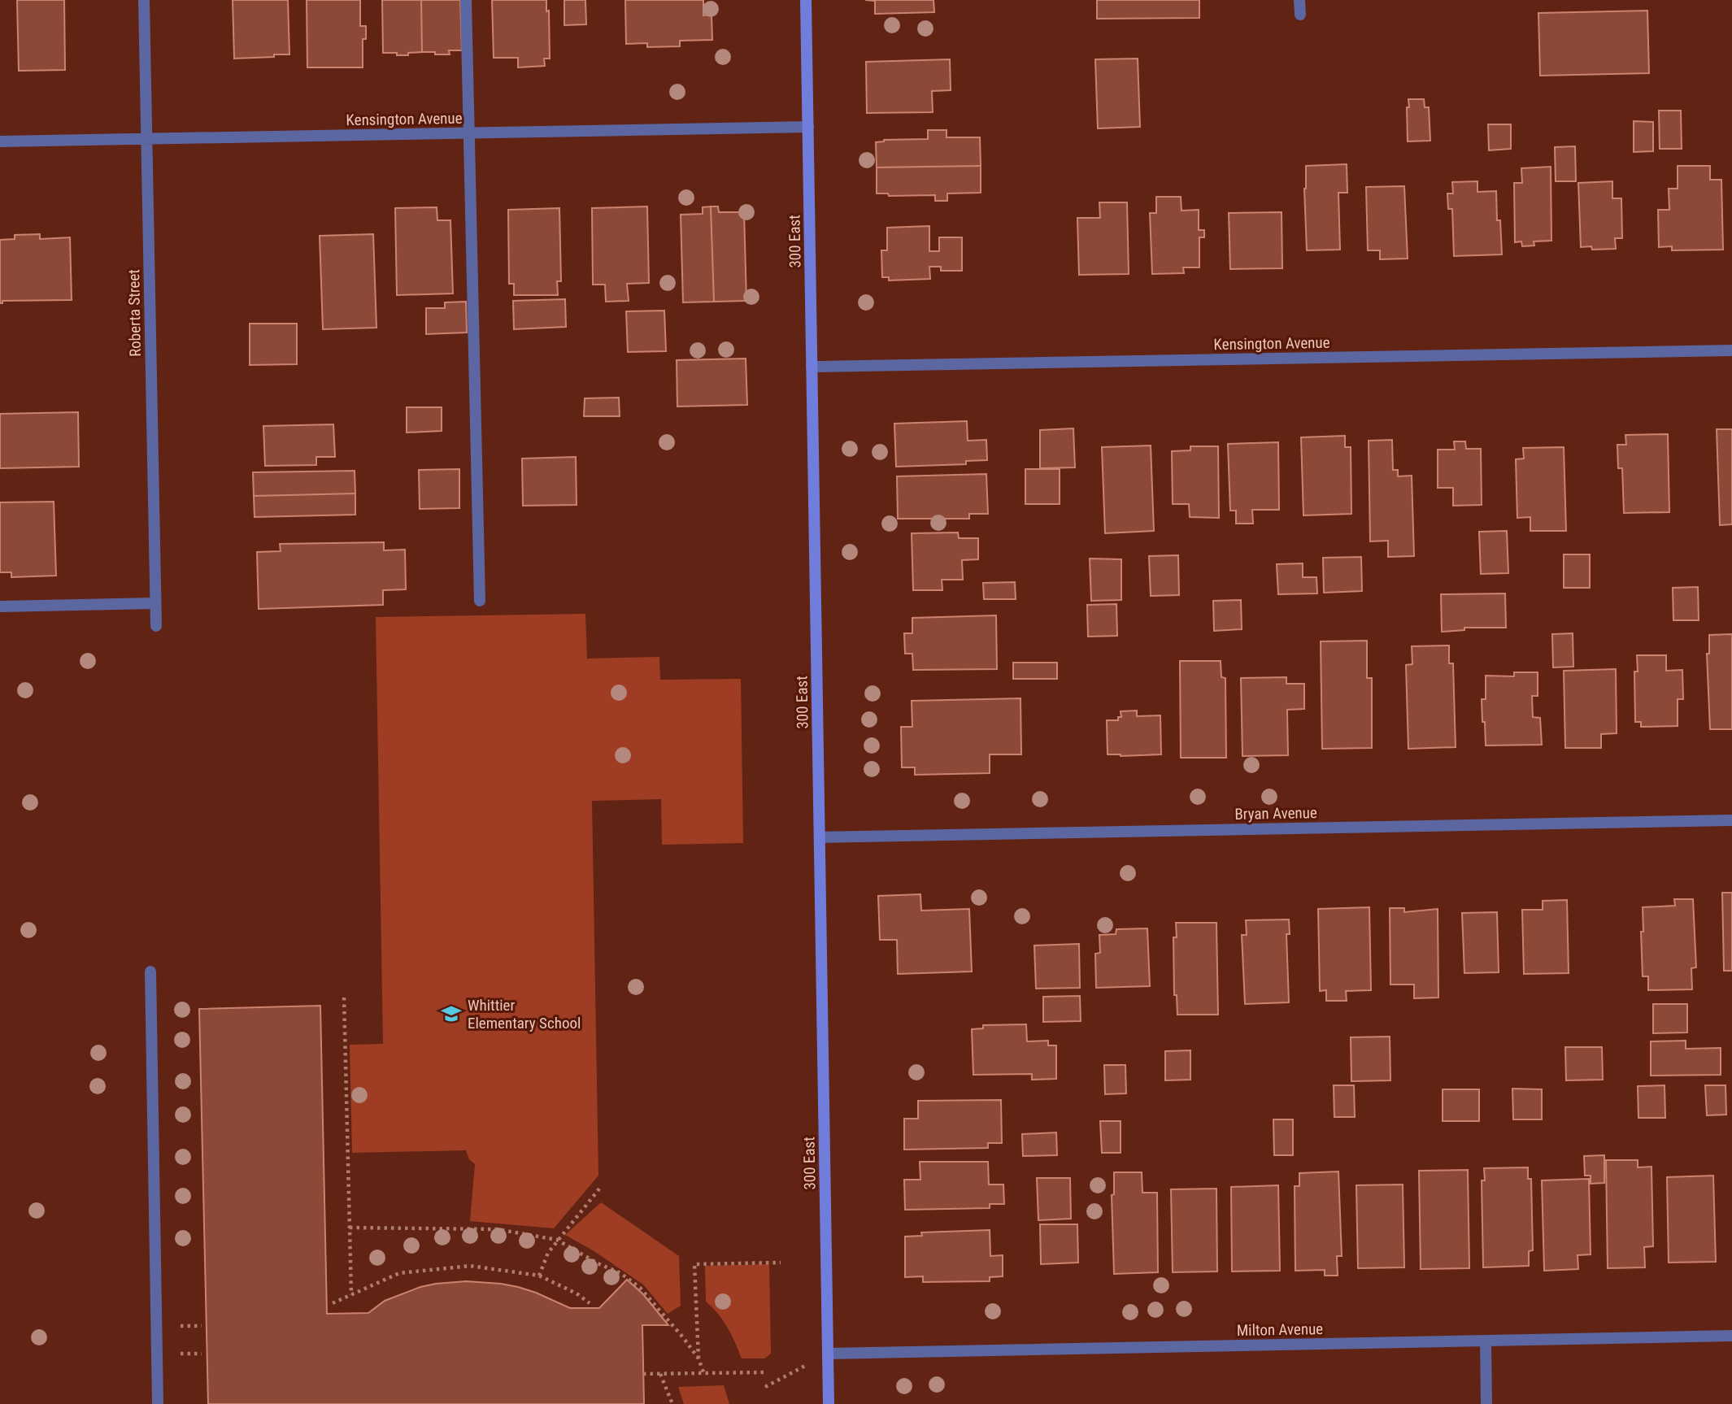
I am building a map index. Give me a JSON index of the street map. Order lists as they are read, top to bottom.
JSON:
{
  "streets": {
    "street": [
      "Kensington Avenue",
      "300 East",
      "Roberta Street",
      "Bryan Avenue",
      "Milton Avenue"
    ]
  },
  "crossings": [
    ["Kensington Avenue", "300 East"],
    ["Kensington Avenue", "Roberta Street"],
    ["300 East", "Bryan Avenue"],
    ["300 East", "Milton Avenue"]
  ],
  "places": {
    "school or university": ["Whittier Elementary School"]
  }
}
